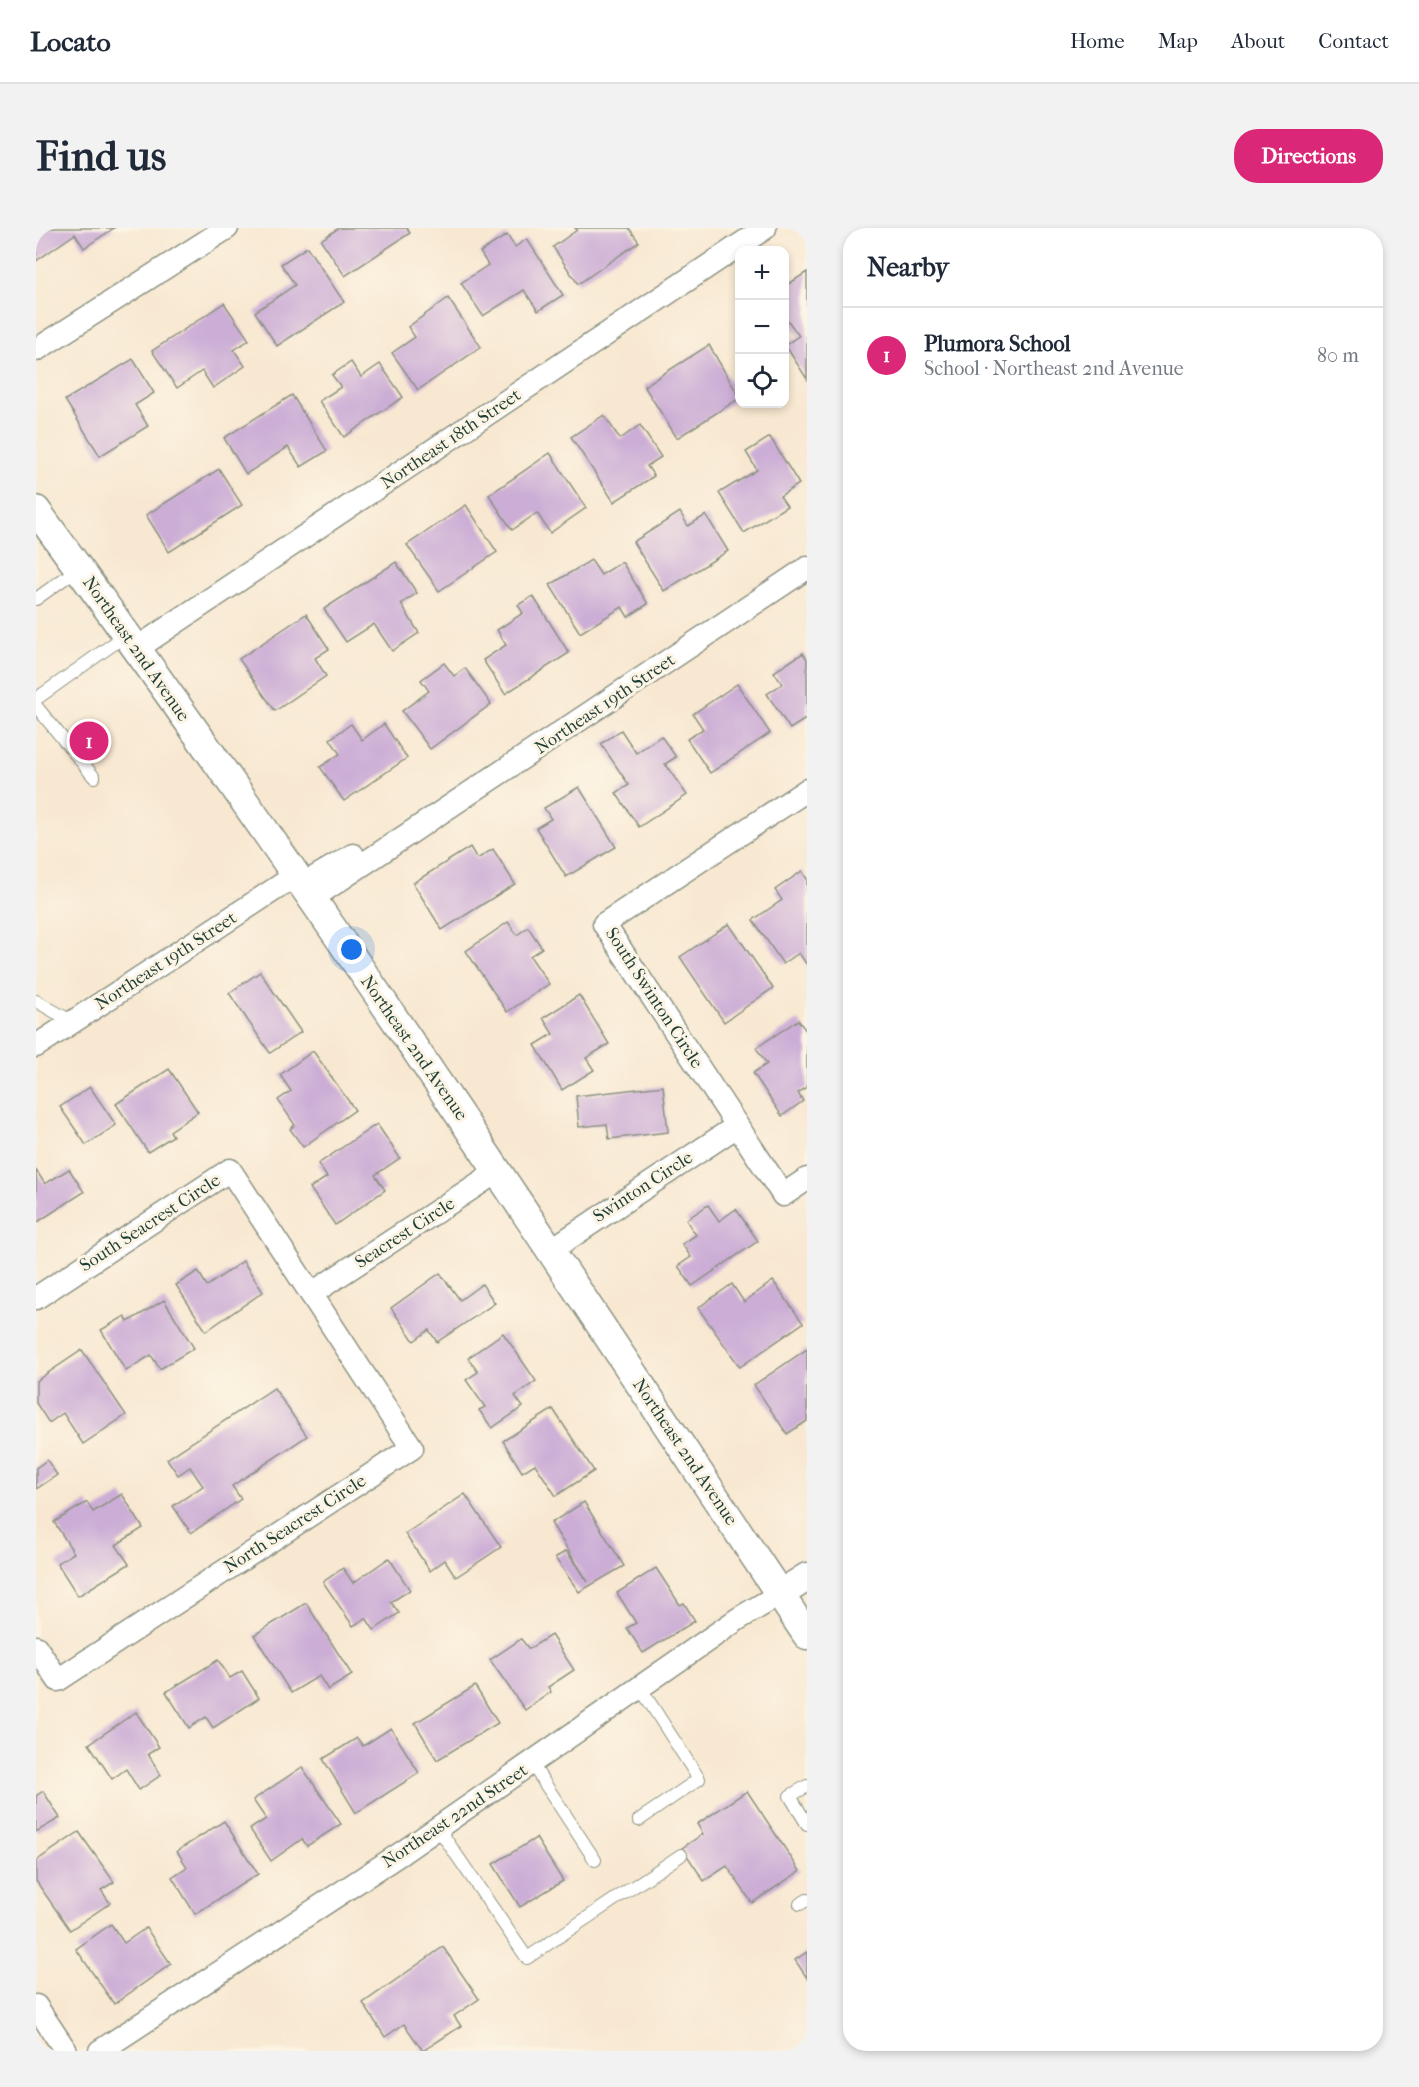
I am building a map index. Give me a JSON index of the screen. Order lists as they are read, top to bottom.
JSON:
{
  "streets": {
    "street": [
      "Northeast 18th Street",
      "Northeast 2nd Avenue",
      "Northeast 19th Street",
      "South Swinton Circle",
      "Swinton Circle",
      "South Seacrest Circle",
      "Seacrest Circle",
      "North Seacrest Circle",
      "Northeast 22nd Street"
    ]
  },
  "crossings": [
    ["Northeast 18th Street", "Northeast 2nd Avenue"],
    ["Northeast 2nd Avenue", "Northeast 19th Street"],
    ["Northeast 2nd Avenue", "Swinton Circle"],
    ["Northeast 2nd Avenue", "Seacrest Circle"],
    ["Northeast 2nd Avenue", "Northeast 22nd Street"],
    ["South Swinton Circle", "Swinton Circle"],
    ["South Seacrest Circle", "Seacrest Circle"],
    ["South Seacrest Circle", "North Seacrest Circle"],
    ["Seacrest Circle", "North Seacrest Circle"]
  ],
  "page": {
    "header": "Locato",
    "nav": [
      "Home",
      "Map",
      "About",
      "Contact"
    ],
    "buttons": "Directions",
    "title": "Find us",
    "heading": "Nearby",
    "map_buttons": ["+", "−"],
    "list": [
      {
        "mark": "1",
        "name": "Plumora School",
        "note": "School · Northeast 2nd Avenue",
        "value": "80 m"
      }
    ],
    "pins": "1"
  }
}
